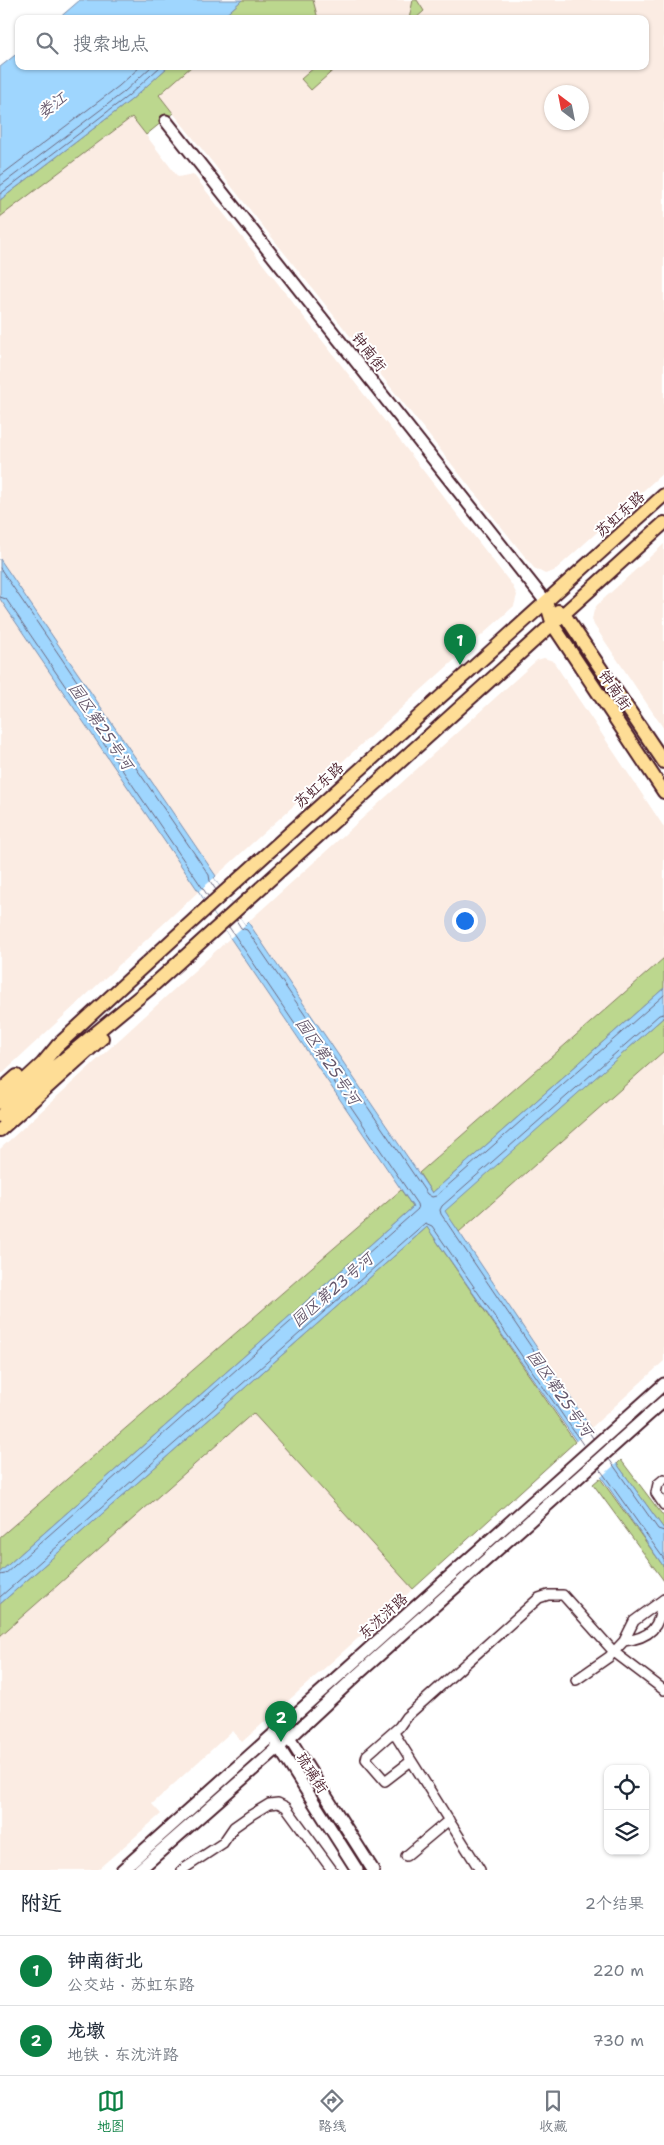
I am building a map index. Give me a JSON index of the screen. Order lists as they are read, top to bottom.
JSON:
{
  "streets": {
    "main road": [
      "钟南街",
      "苏虹东路",
      "东沈浒路",
      "琉璃街"
    ]
  },
  "crossings": [
    ["钟南街", "苏虹东路"],
    ["东沈浒路", "琉璃街"]
  ],
  "water": ["娄江", "园区第25号河", "园区第23号河"],
  "north": "top left",
  "page": {
    "search": "搜索地点",
    "pins": ["1", "2"],
    "heading": ["附近", "2个结果"],
    "list": [
      {
        "mark": "1",
        "name": "钟南街北",
        "note": "公交站 · 苏虹东路",
        "value": "220 m"
      },
      {
        "mark": "2",
        "name": "龙墩",
        "note": "地铁 · 东沈浒路",
        "value": "730 m"
      }
    ],
    "nav": ["地图", "路线", "收藏"]
  }
}
